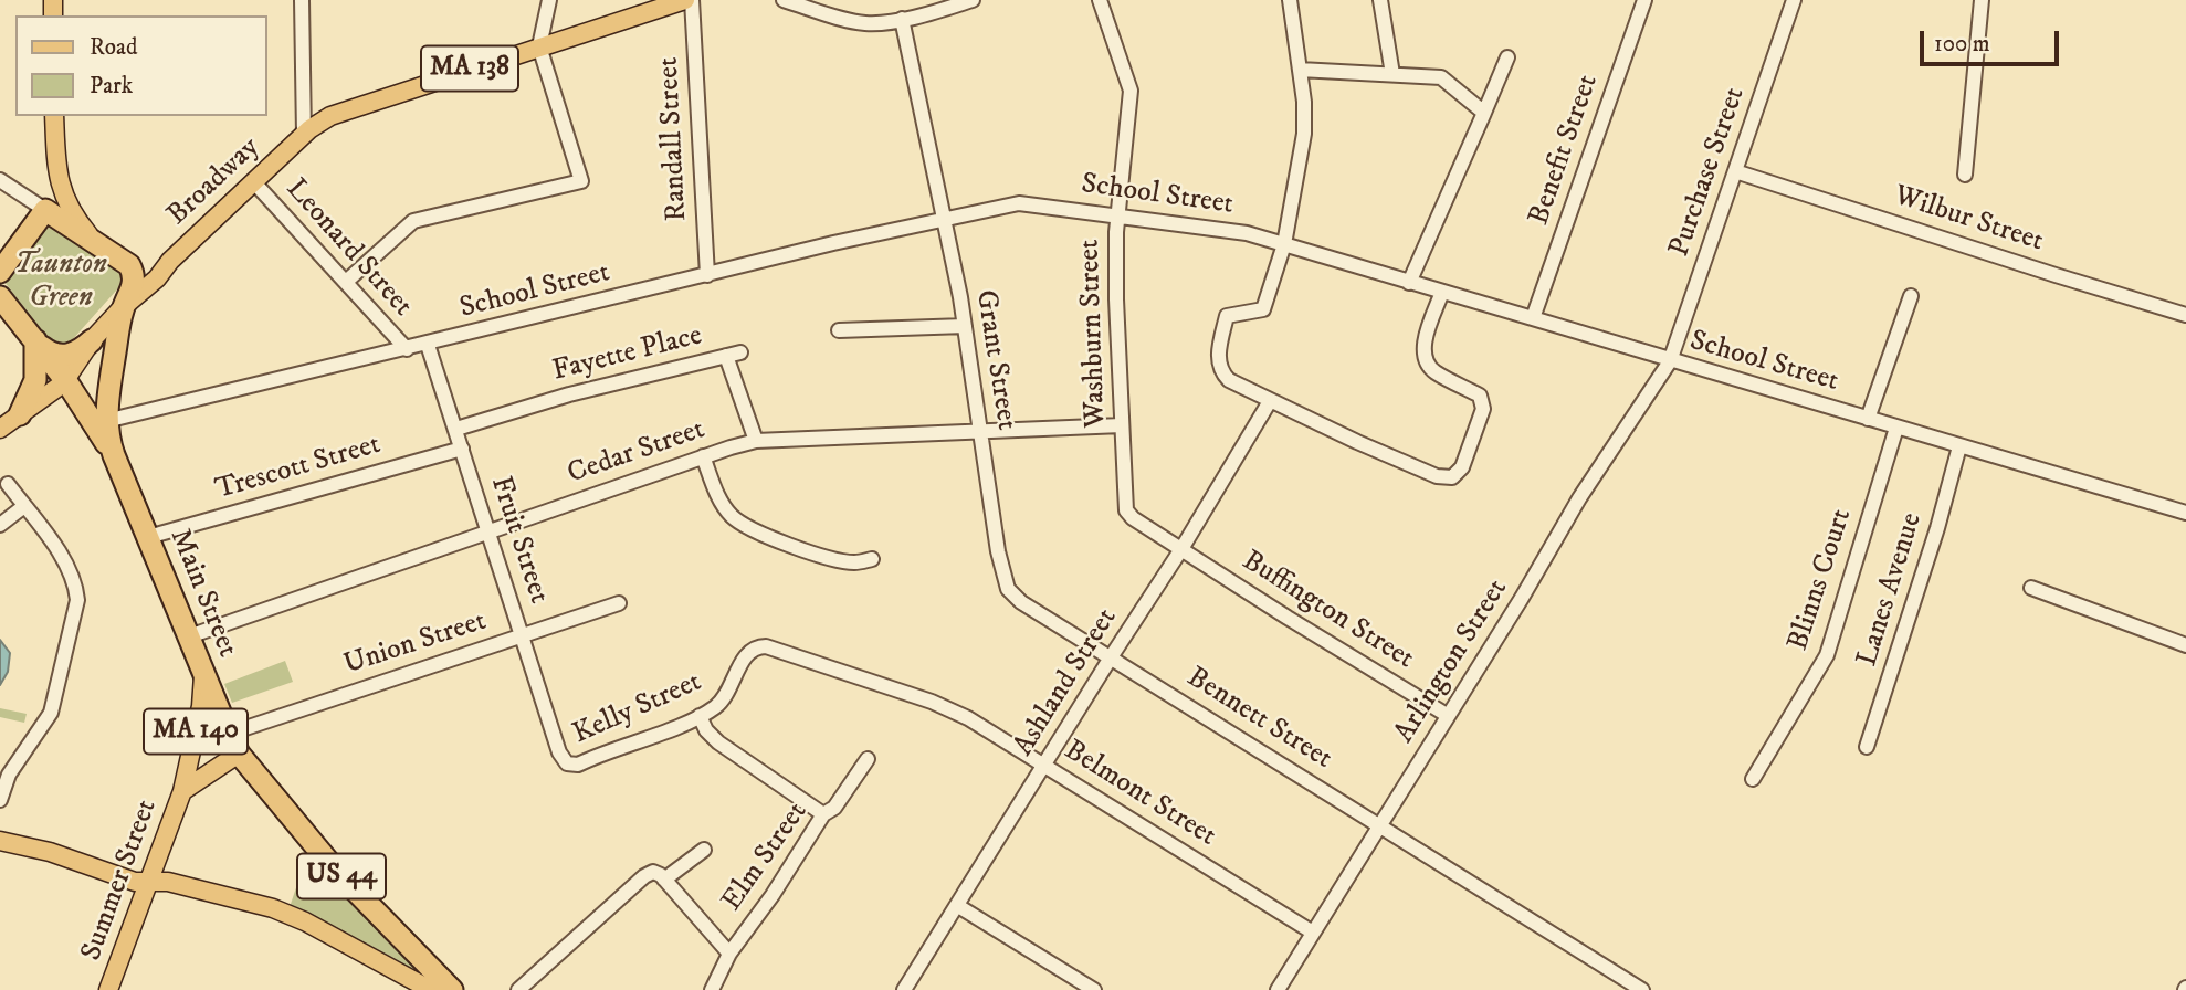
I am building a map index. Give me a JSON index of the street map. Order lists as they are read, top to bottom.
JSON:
{
  "streets": {
    "highway": ["Main Street", "US 44"],
    "main road": [
      "MA 138",
      "Broadway",
      "MA 140",
      "Summer Street"
    ],
    "street": [
      "Randall Street",
      "Benefit Street",
      "Purchase Street",
      "School Street",
      "Wilbur Street",
      "Leonard Street",
      "Washburn Street",
      "Fayette Place",
      "Grant Street",
      "Cedar Street",
      "Trescott Street",
      "Fruit Street",
      "Blinns Court",
      "Lanes Avenue",
      "Buffington Street",
      "Union Street",
      "Arlington Street",
      "Ashland Street",
      "Kelly Street",
      "Bennett Street",
      "Belmont Street",
      "Elm Street"
    ]
  },
  "crossings": [
    ["MA 138", "Broadway"],
    ["MA 138", "Main Street"],
    ["MA 138", "US 44"],
    ["Randall Street", "School Street"],
    ["Benefit Street", "School Street"],
    ["Purchase Street", "School Street"],
    ["Purchase Street", "Wilbur Street"],
    ["Purchase Street", "Arlington Street"],
    ["Broadway", "Leonard Street"],
    ["Broadway", "Main Street"],
    ["Broadway", "US 44"],
    ["School Street", "Leonard Street"],
    ["School Street", "Washburn Street"],
    ["School Street", "Grant Street"],
    ["School Street", "Fruit Street"],
    ["School Street", "Blinns Court"],
    ["School Street", "Lanes Avenue"],
    ["School Street", "Main Street"],
    ["School Street", "Arlington Street"],
    ["Washburn Street", "Cedar Street"],
    ["Washburn Street", "Buffington Street"],
    ["Washburn Street", "Ashland Street"],
    ["Fayette Place", "Cedar Street"],
    ["Fayette Place", "Fruit Street"],
    ["Grant Street", "Cedar Street"],
    ["Grant Street", "Ashland Street"],
    ["Grant Street", "Bennett Street"],
    ["Cedar Street", "Fruit Street"],
    ["Cedar Street", "Main Street"],
    ["Trescott Street", "Fruit Street"],
    ["Trescott Street", "Main Street"],
    ["Fruit Street", "Union Street"],
    ["Fruit Street", "Kelly Street"],
    ["Main Street", "Union Street"],
    ["Main Street", "US 44"],
    ["Main Street", "Summer Street"],
    ["Buffington Street", "Arlington Street"],
    ["Buffington Street", "Ashland Street"],
    ["Arlington Street", "Bennett Street"],
    ["Arlington Street", "Belmont Street"],
    ["Ashland Street", "Bennett Street"],
    ["Ashland Street", "Belmont Street"],
    ["Kelly Street", "Belmont Street"],
    ["US 44", "Summer Street"]
  ],
  "parks": ["Taunton Green"],
  "legend": ["Road", "Park"],
  "scale_bar": "100 m"
}
